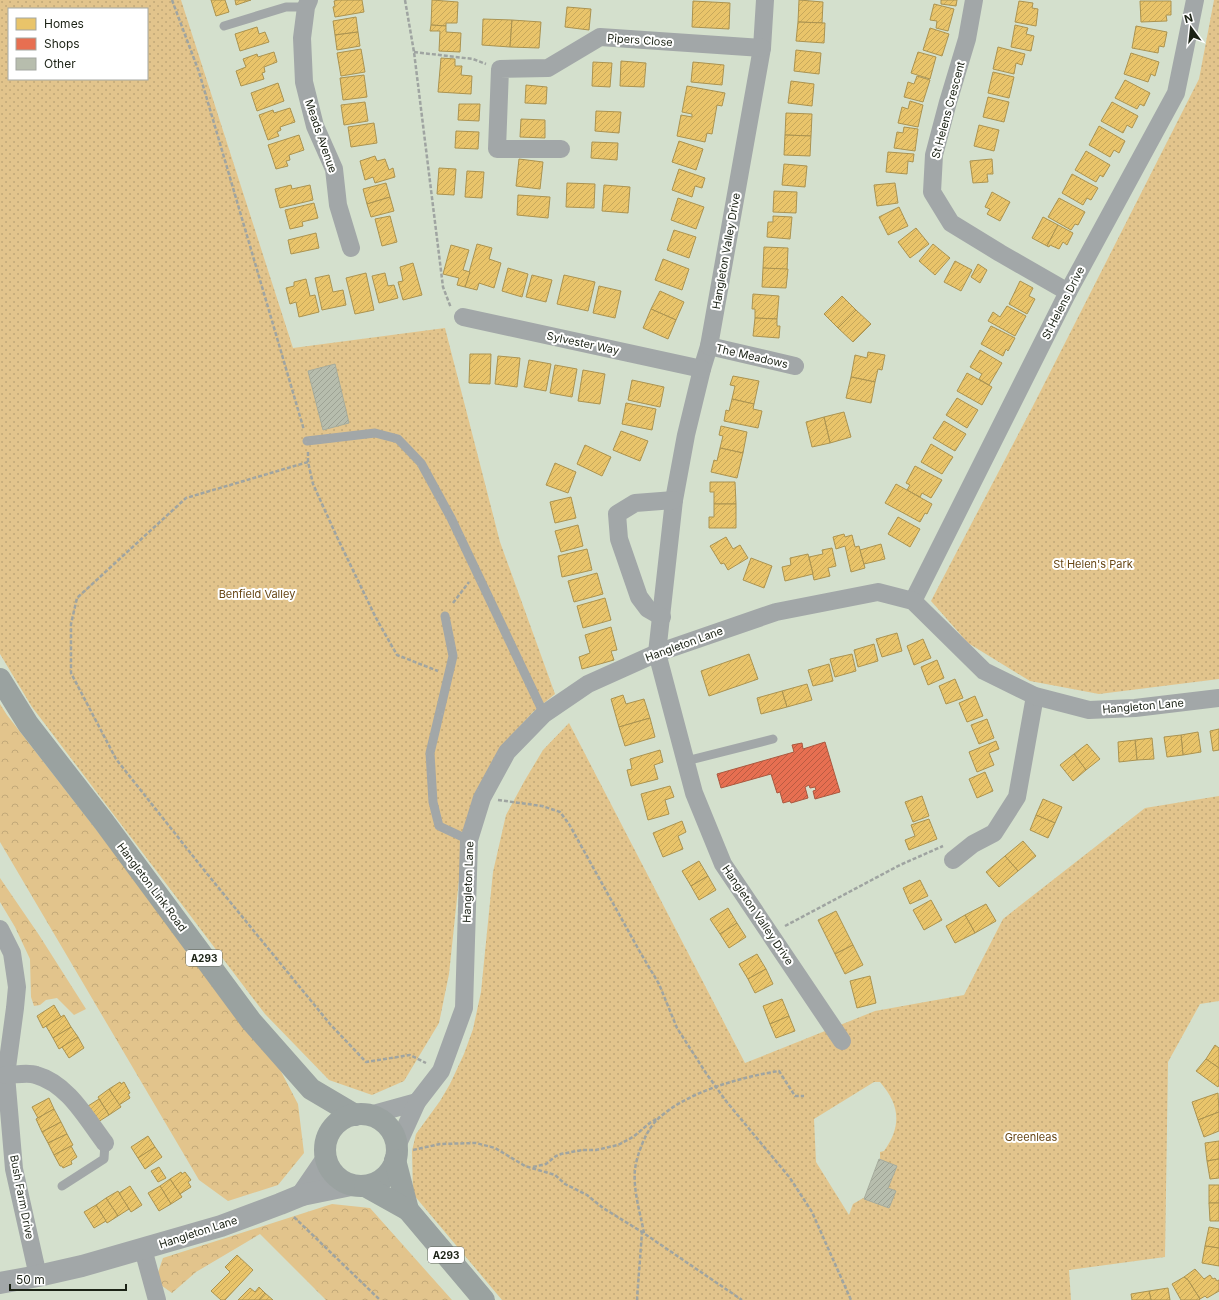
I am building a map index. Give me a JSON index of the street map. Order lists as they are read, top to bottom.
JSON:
{
  "streets": {
    "highway": ["Hangleton Link Road", "A293"],
    "street": [
      "Pipers Close",
      "St Helens Crescent",
      "Meads Avenue",
      "Hangleton Valley Drive",
      "St Helens Drive",
      "Sylvester Way",
      "The Meadows",
      "Hangleton Lane",
      "Bush Farm Drive"
    ]
  },
  "crossings": [
    ["Pipers Close", "Hangleton Valley Drive"],
    ["St Helens Crescent", "St Helens Drive"],
    ["Hangleton Valley Drive", "Sylvester Way"],
    ["Hangleton Valley Drive", "The Meadows"],
    ["Hangleton Valley Drive", "Hangleton Lane"],
    ["St Helens Drive", "Hangleton Lane"],
    ["Hangleton Lane", "Hangleton Link Road"],
    ["Hangleton Lane", "A293"],
    ["Hangleton Link Road", "A293"]
  ],
  "parks": ["St Helen's Park", "Benfield Valley", "Greenleas"],
  "legend": ["Homes", "Shops", "Other"],
  "scale_bar": "50 m",
  "north": "top"
}
